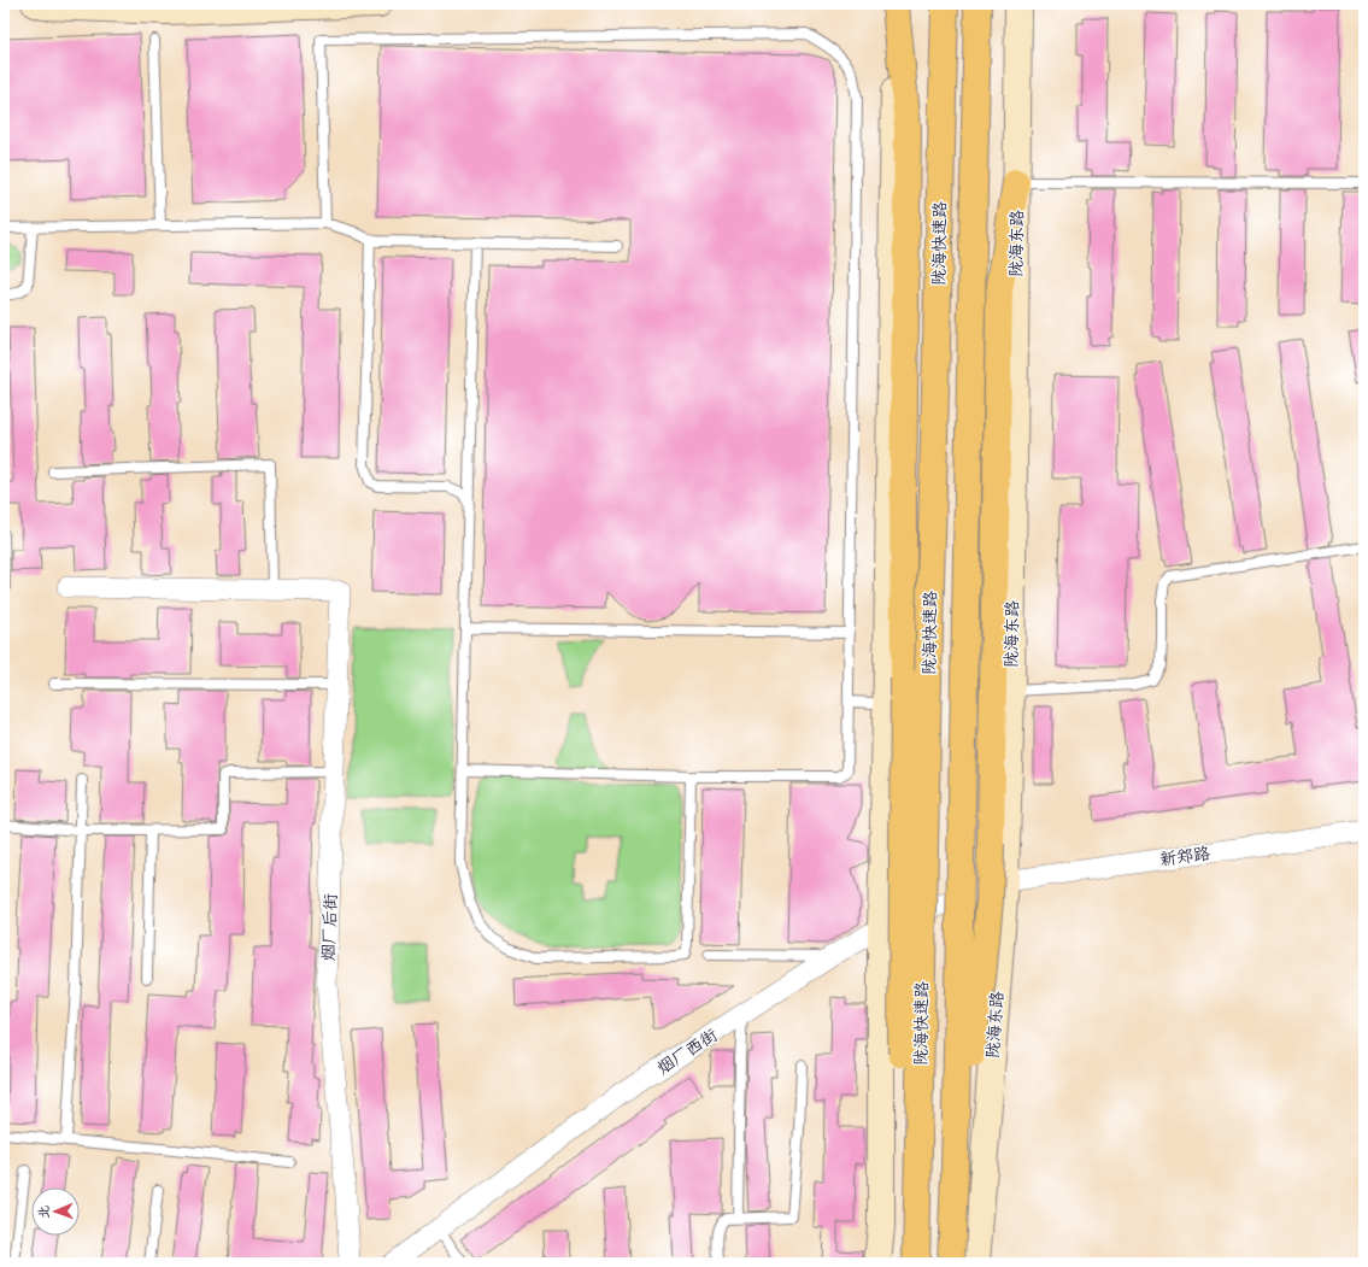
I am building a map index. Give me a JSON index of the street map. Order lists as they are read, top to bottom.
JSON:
{
  "streets": {
    "highway": ["陇海快速路"],
    "street": [
      "陇海东路",
      "新郑路",
      "烟厂后街",
      "烟厂西街"
    ]
  },
  "crossings": [
    ["陇海东路", "新郑路"],
    ["陇海东路", "烟厂西街"],
    ["新郑路", "烟厂西街"]
  ],
  "north": "left"
}
